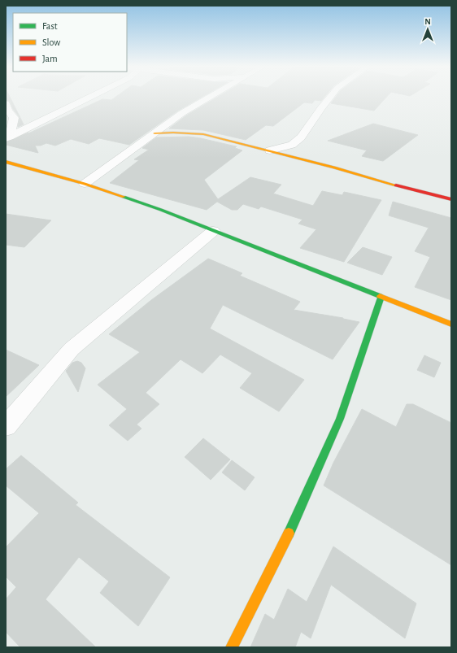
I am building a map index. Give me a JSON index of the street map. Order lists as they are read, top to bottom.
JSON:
{
  "legend": ["Fast", "Slow", "Jam"],
  "north": "top"
}
